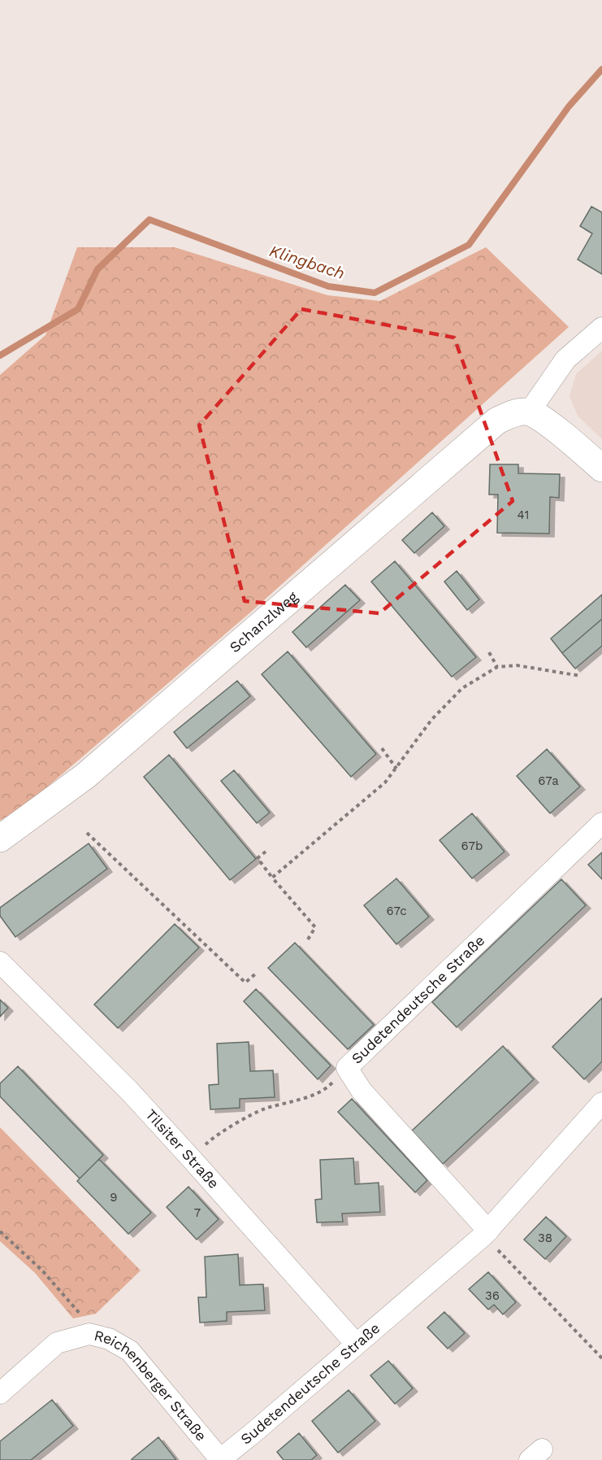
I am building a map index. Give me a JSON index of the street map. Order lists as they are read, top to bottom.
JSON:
{
  "streets": {
    "street": [
      "Schanzlweg",
      "Sudetendeutsche Straße",
      "Tilsiter Straße",
      "Reichenberger Straße"
    ]
  },
  "crossings": [
    ["Sudetendeutsche Straße", "Tilsiter Straße"],
    ["Sudetendeutsche Straße", "Reichenberger Straße"]
  ],
  "water": ["Klingbach"],
  "house_numbers": [
    "41",
    "67a",
    "67b",
    "67c",
    "9",
    "7",
    "38",
    "36"
  ]
}
